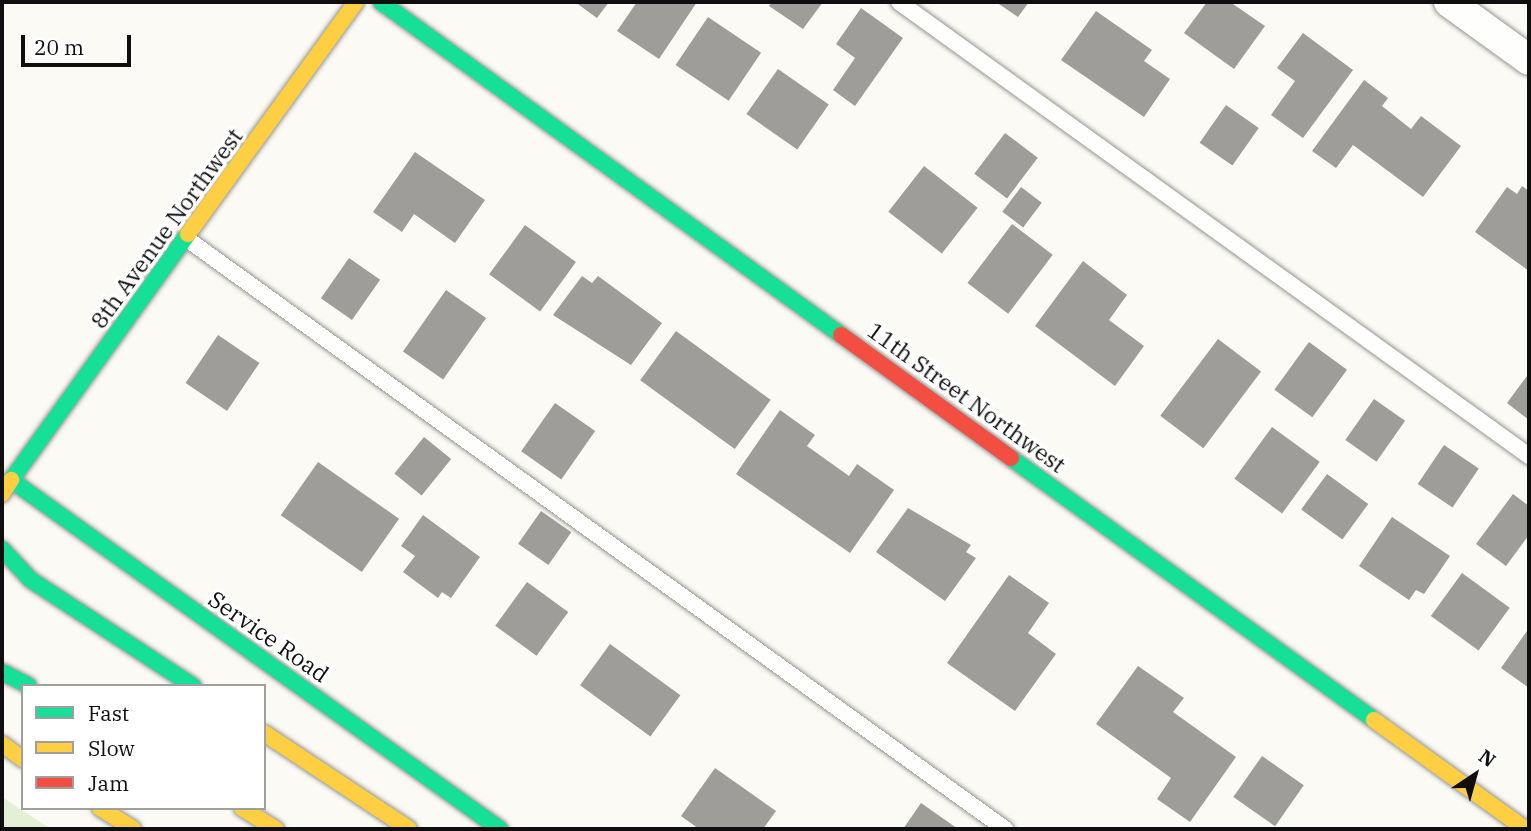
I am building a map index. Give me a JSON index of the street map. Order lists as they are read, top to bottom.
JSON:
{
  "streets": {
    "main road": ["8th Avenue Northwest", "11th Street Northwest", "Service Road"]
  },
  "crossings": [
    ["8th Avenue Northwest", "Service Road"]
  ],
  "legend": ["Fast", "Slow", "Jam"],
  "scale_bar": "20 m",
  "north": "top right"
}
